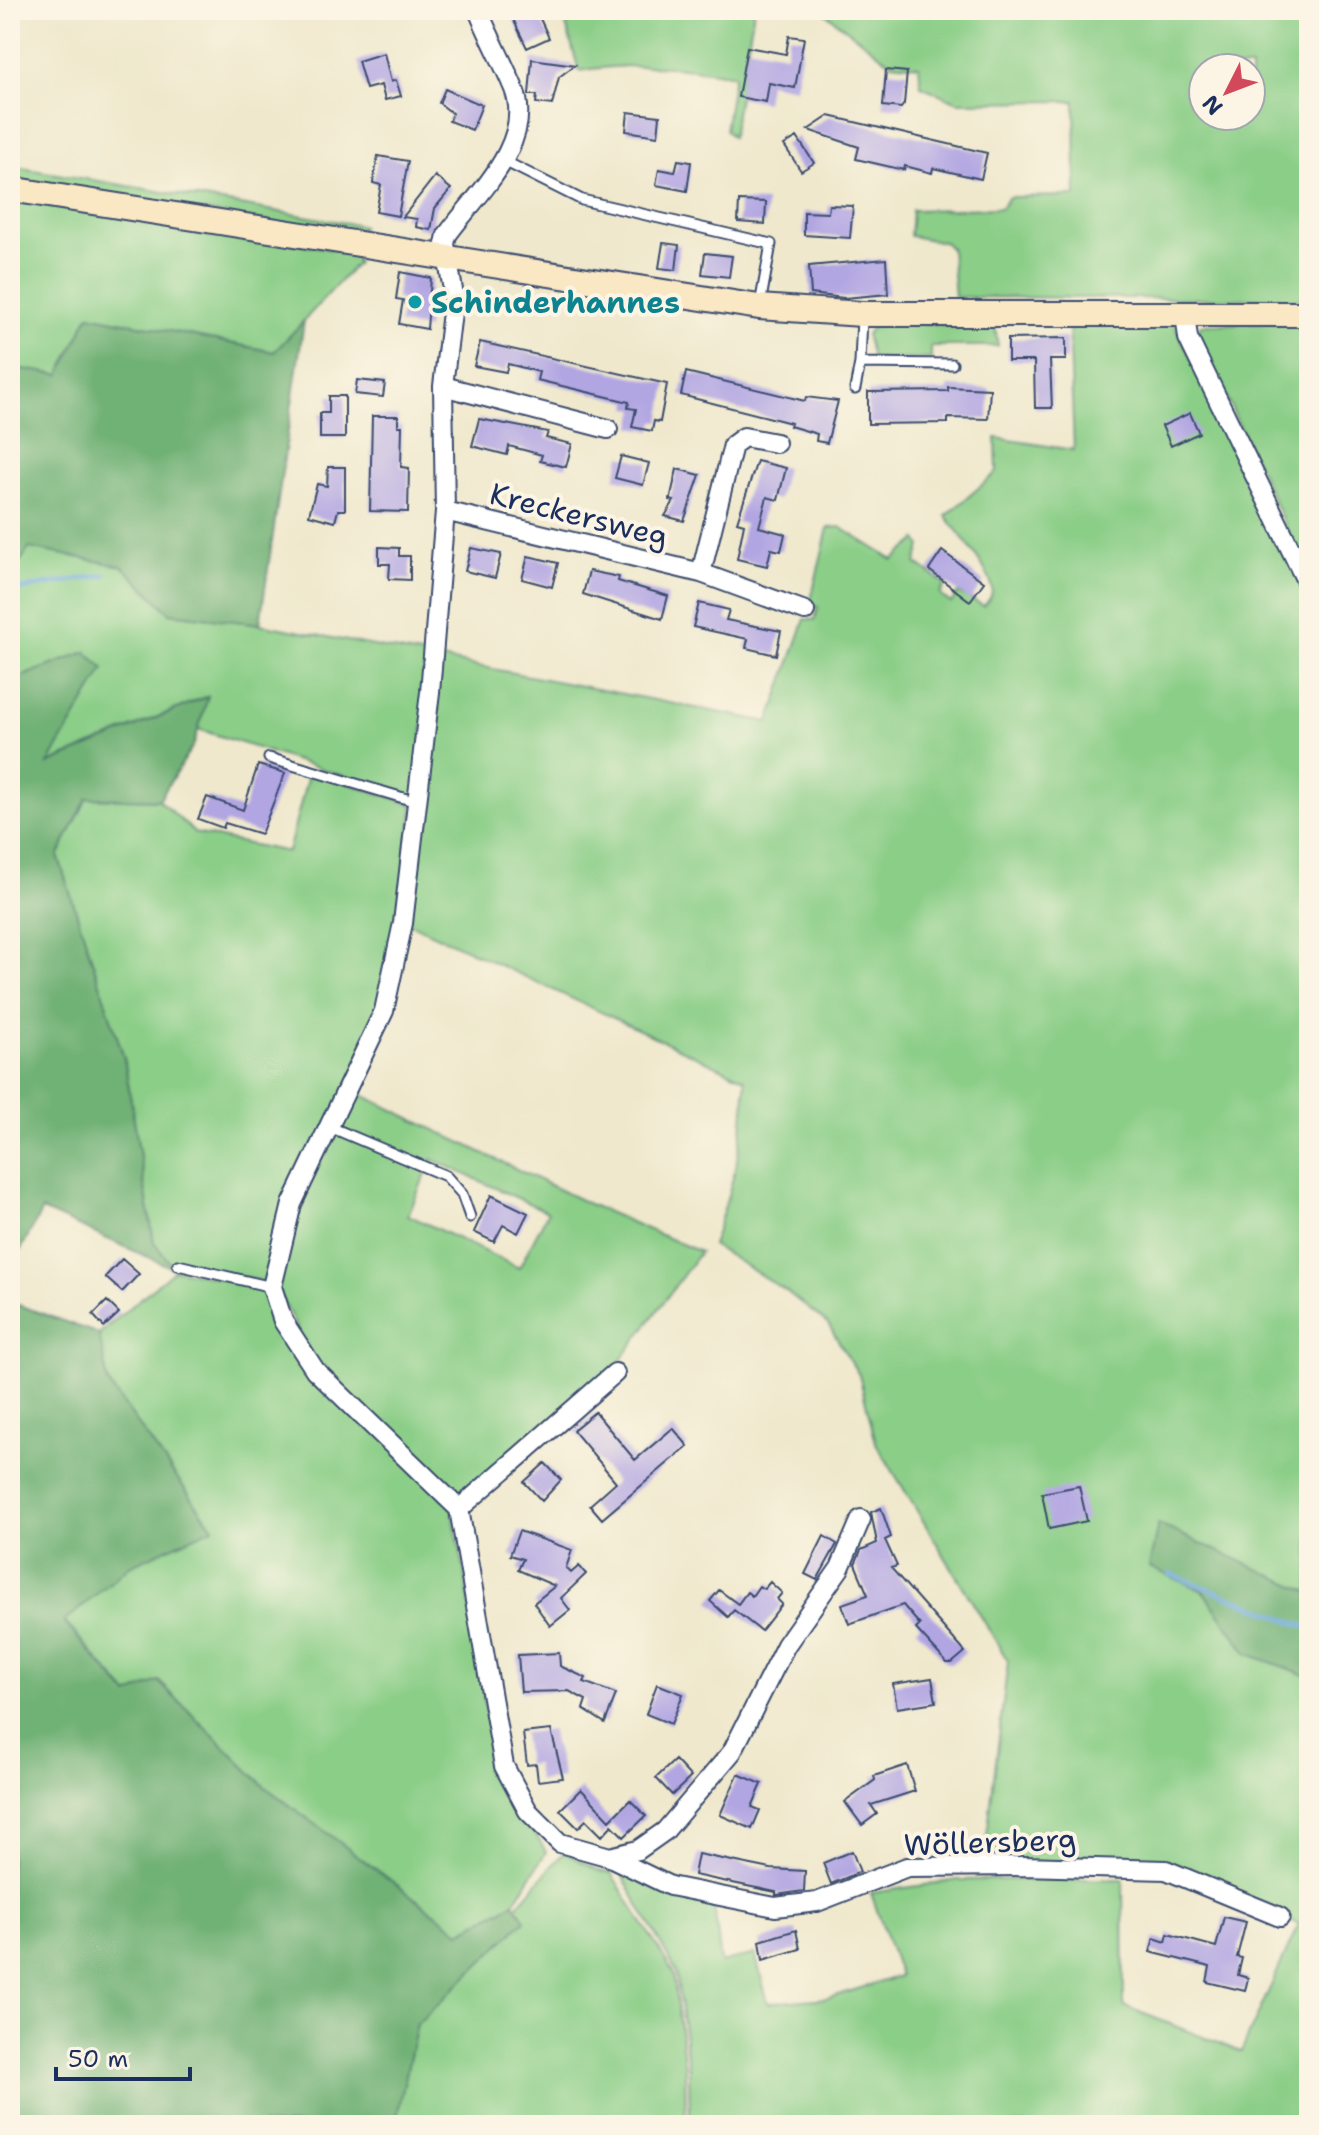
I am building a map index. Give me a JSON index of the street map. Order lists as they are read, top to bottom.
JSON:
{
  "streets": {
    "street": ["Kreckersweg", "Wöllersberg"]
  },
  "places": ["Schinderhannes"],
  "scale_bar": "50 m",
  "north": "bottom left"
}
